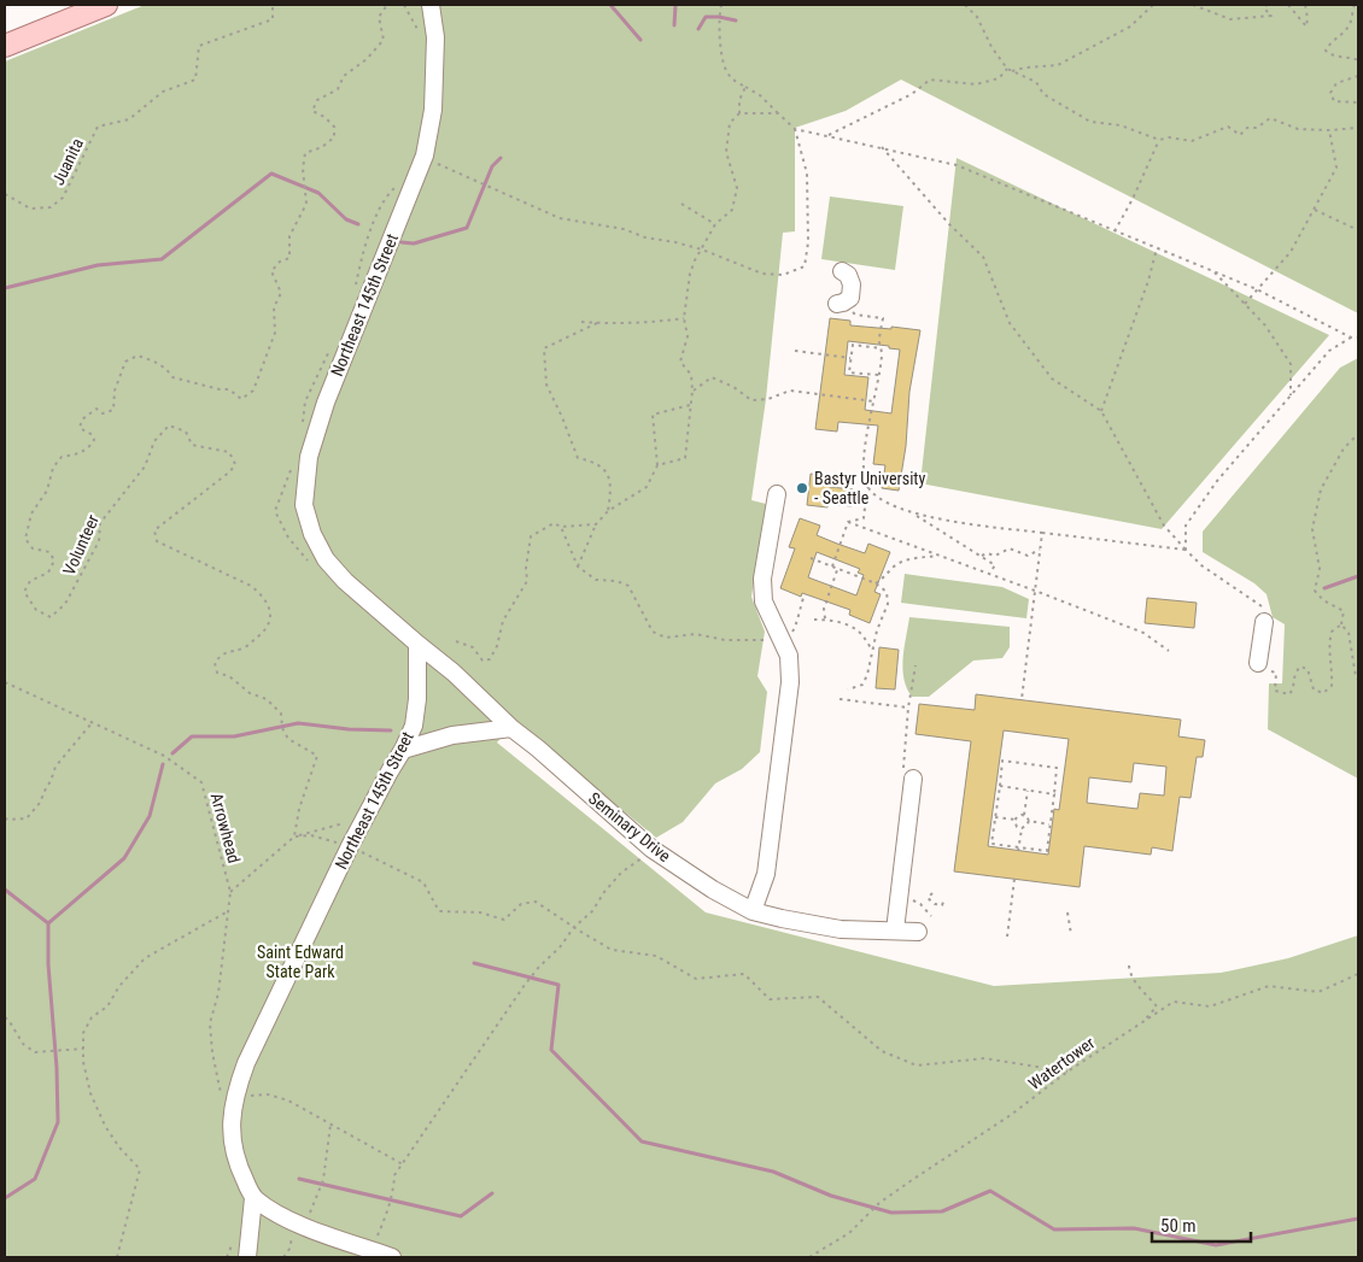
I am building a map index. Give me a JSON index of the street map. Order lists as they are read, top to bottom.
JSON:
{
  "streets": {
    "street": ["Northeast 145th Street", "Seminary Drive"],
    "path": [
      "Juanita",
      "Volunteer",
      "Arrowhead",
      "Watertower"
    ]
  },
  "crossings": [
    ["Northeast 145th Street", "Seminary Drive"]
  ],
  "parks": ["Saint Edward State Park"],
  "places": ["Bastyr University - Seattle"],
  "scale_bar": "50 m"
}
